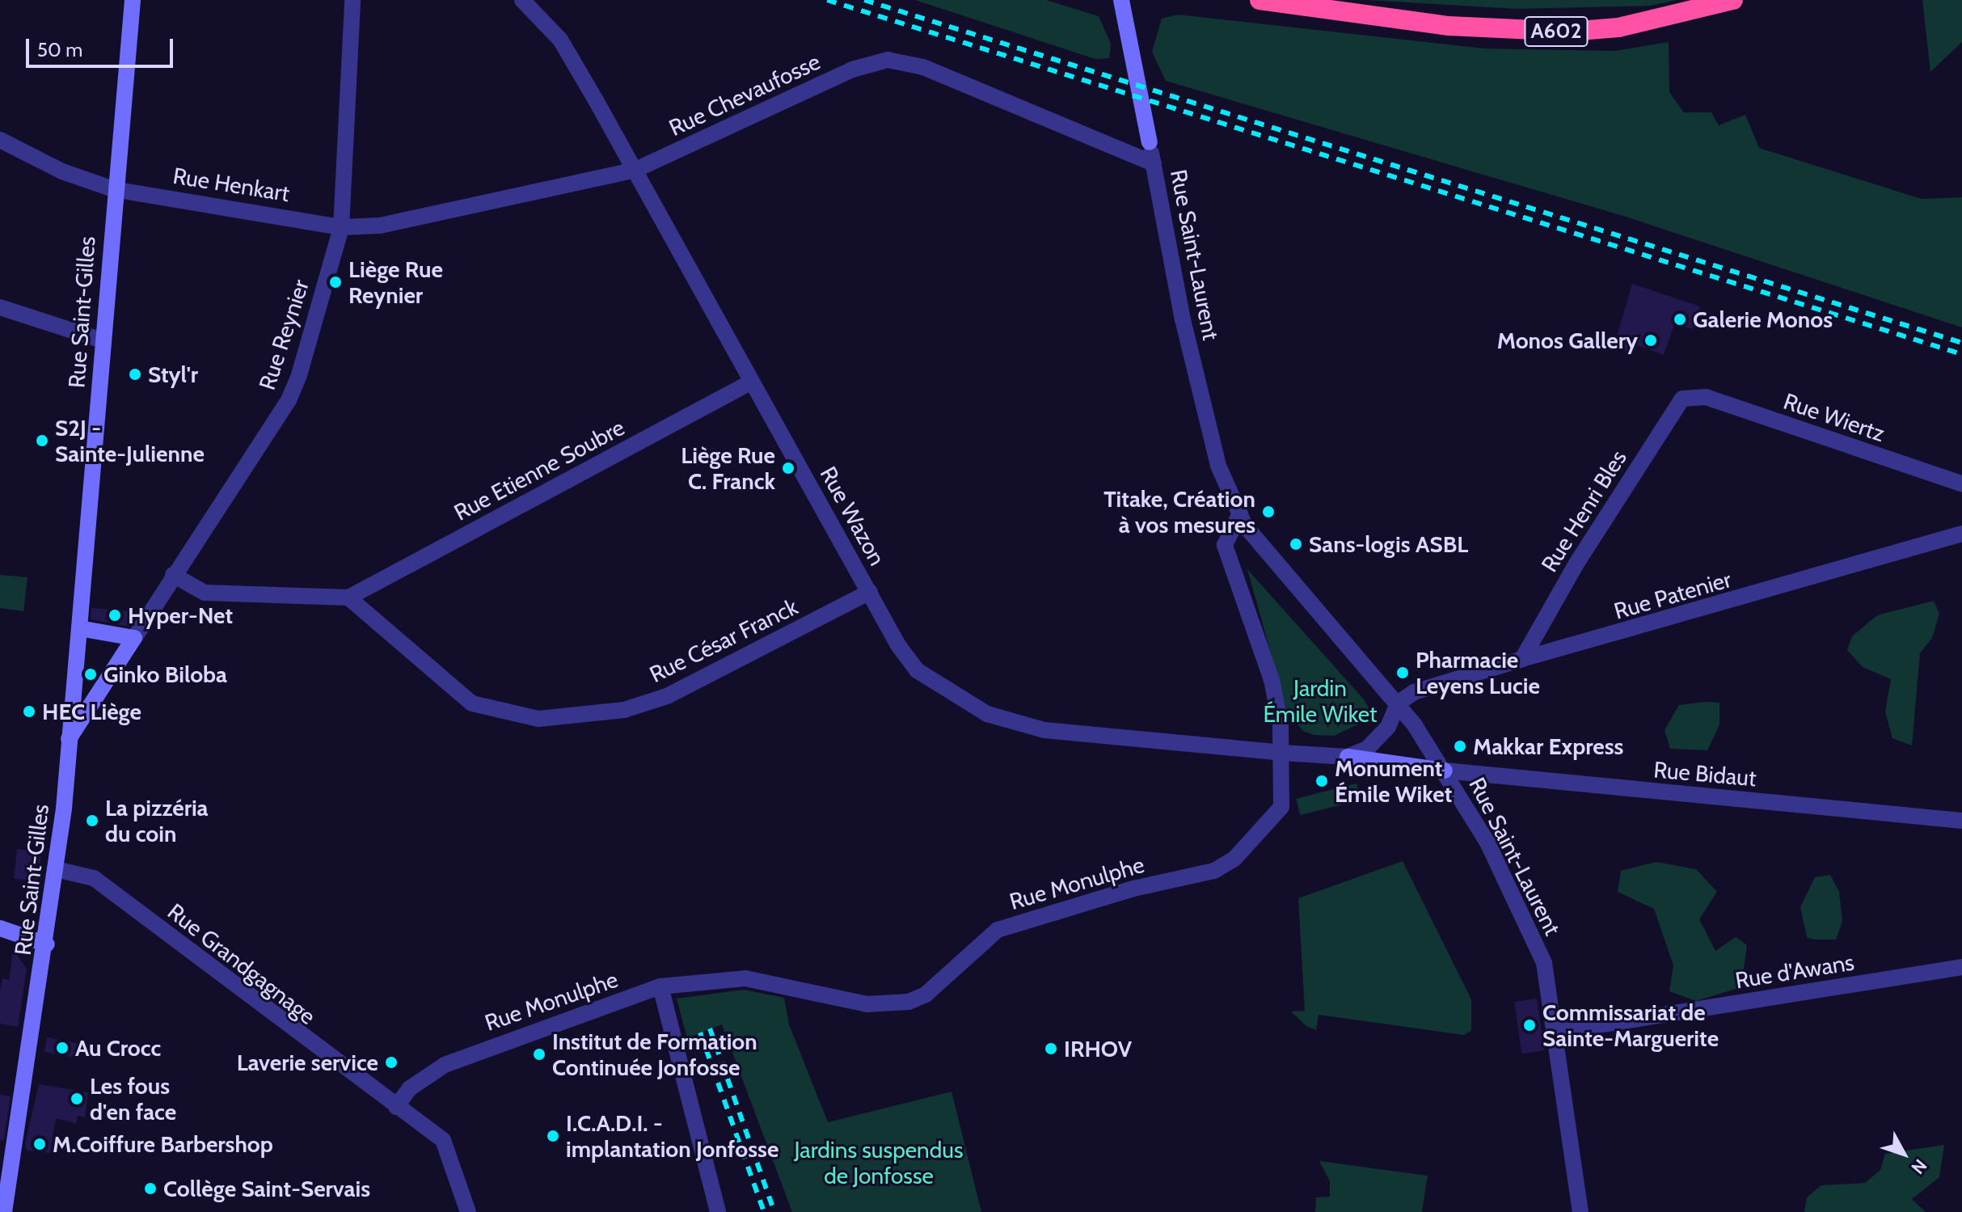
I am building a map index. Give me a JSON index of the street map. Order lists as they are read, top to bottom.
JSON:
{
  "streets": {
    "highway": ["A602"],
    "street": [
      "Rue Chevaufosse",
      "Rue Henkart",
      "Rue Saint-Laurent",
      "Rue Saint-Gilles",
      "Rue Reynier",
      "Rue Wiertz",
      "Rue Etienne Soubre",
      "Rue Henri Bles",
      "Rue Wazon",
      "Rue Patenier",
      "Rue César Franck",
      "Rue Bidaut",
      "Rue Monulphe",
      "Rue Grandgagnage",
      "Rue d'Awans"
    ]
  },
  "crossings": [
    ["Rue Chevaufosse", "Rue Henkart"],
    ["Rue Chevaufosse", "Rue Saint-Laurent"],
    ["Rue Chevaufosse", "Rue Reynier"],
    ["Rue Chevaufosse", "Rue Wazon"],
    ["Rue Henkart", "Rue Saint-Gilles"],
    ["Rue Henkart", "Rue Reynier"],
    ["Rue Saint-Laurent", "Rue Wazon"],
    ["Rue Saint-Laurent", "Rue Patenier"],
    ["Rue Saint-Laurent", "Rue Bidaut"],
    ["Rue Saint-Laurent", "Rue d'Awans"],
    ["Rue Saint-Gilles", "Rue Reynier"],
    ["Rue Saint-Gilles", "Rue Grandgagnage"],
    ["Rue Wiertz", "Rue Henri Bles"],
    ["Rue Etienne Soubre", "Rue Wazon"],
    ["Rue Etienne Soubre", "Rue César Franck"],
    ["Rue Henri Bles", "Rue Patenier"],
    ["Rue Wazon", "Rue César Franck"],
    ["Rue Wazon", "Rue Bidaut"],
    ["Rue Wazon", "Rue Monulphe"],
    ["Rue Monulphe", "Rue Grandgagnage"]
  ],
  "parks": ["Jardin Émile Wiket", "Jardins suspendus de Jonfosse"],
  "places": [
    "Liège Rue Reynier",
    "Galerie Monos",
    "Monos Gallery",
    "Styl'r",
    "S2J - Sainte-Julienne",
    "Liège Rue C. Franck",
    "Titake, Création à vos mesures",
    "Sans-logis ASBL",
    "Hyper-Net",
    "Pharmacie Leyens Lucie",
    "Ginko Biloba",
    "HEC Liège",
    "Makkar Express",
    "Monument Émile Wiket",
    "La pizzéria du coin",
    "Commissariat de Sainte-Marguerite",
    "Au Crocc",
    "IRHOV",
    "Institut de Formation Continuée Jonfosse",
    "Laverie service",
    "Les fous d'en face",
    "I.C.A.D.I. - implantation Jonfosse",
    "M.Coiffure Barbershop",
    "Collège Saint-Servais"
  ],
  "scale_bar": "50 m",
  "north": "bottom right"
}
